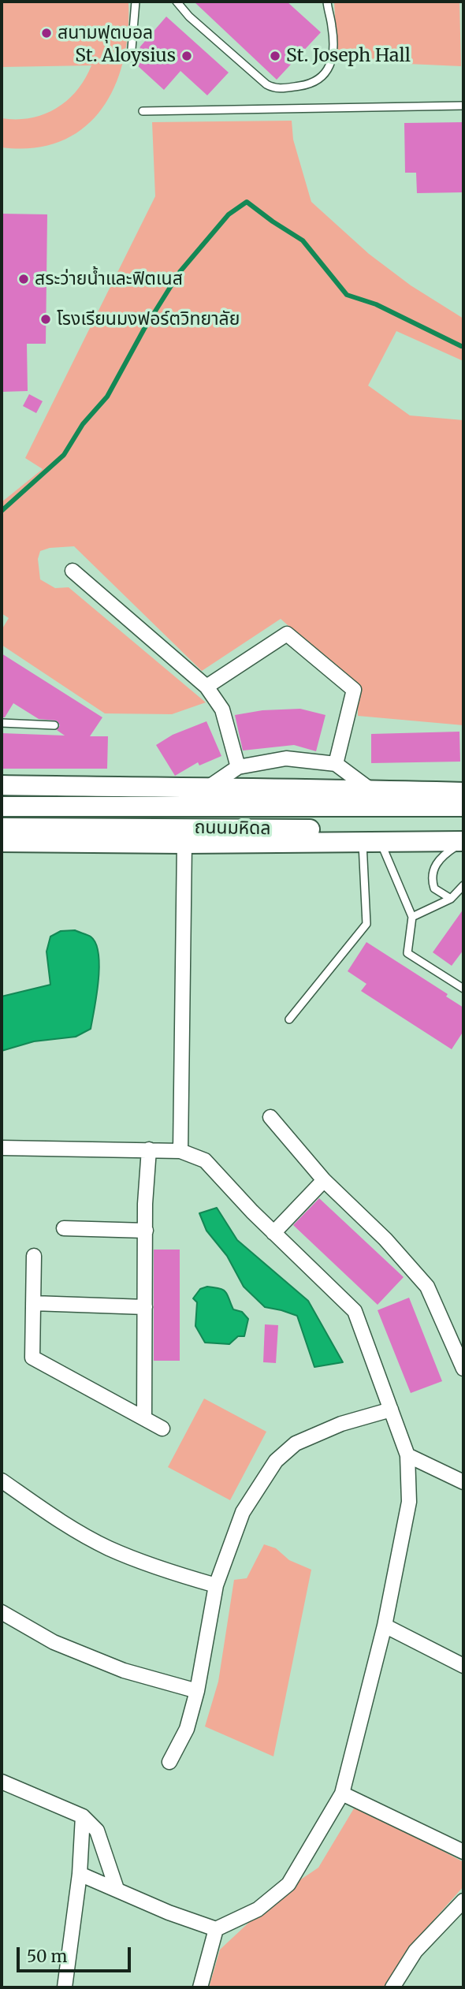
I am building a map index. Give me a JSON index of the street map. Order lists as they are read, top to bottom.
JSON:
{
  "streets": {
    "main road": ["ถนนมหิดล"]
  },
  "places": [
    "สนามฟุตบอล",
    "St. Aloysius",
    "St. Joseph Hall",
    "สระว่ายน้ำและฟิตเนส",
    "โรงเรียนมงฟอร์ตวิทยาลัย"
  ],
  "scale_bar": "50 m"
}
